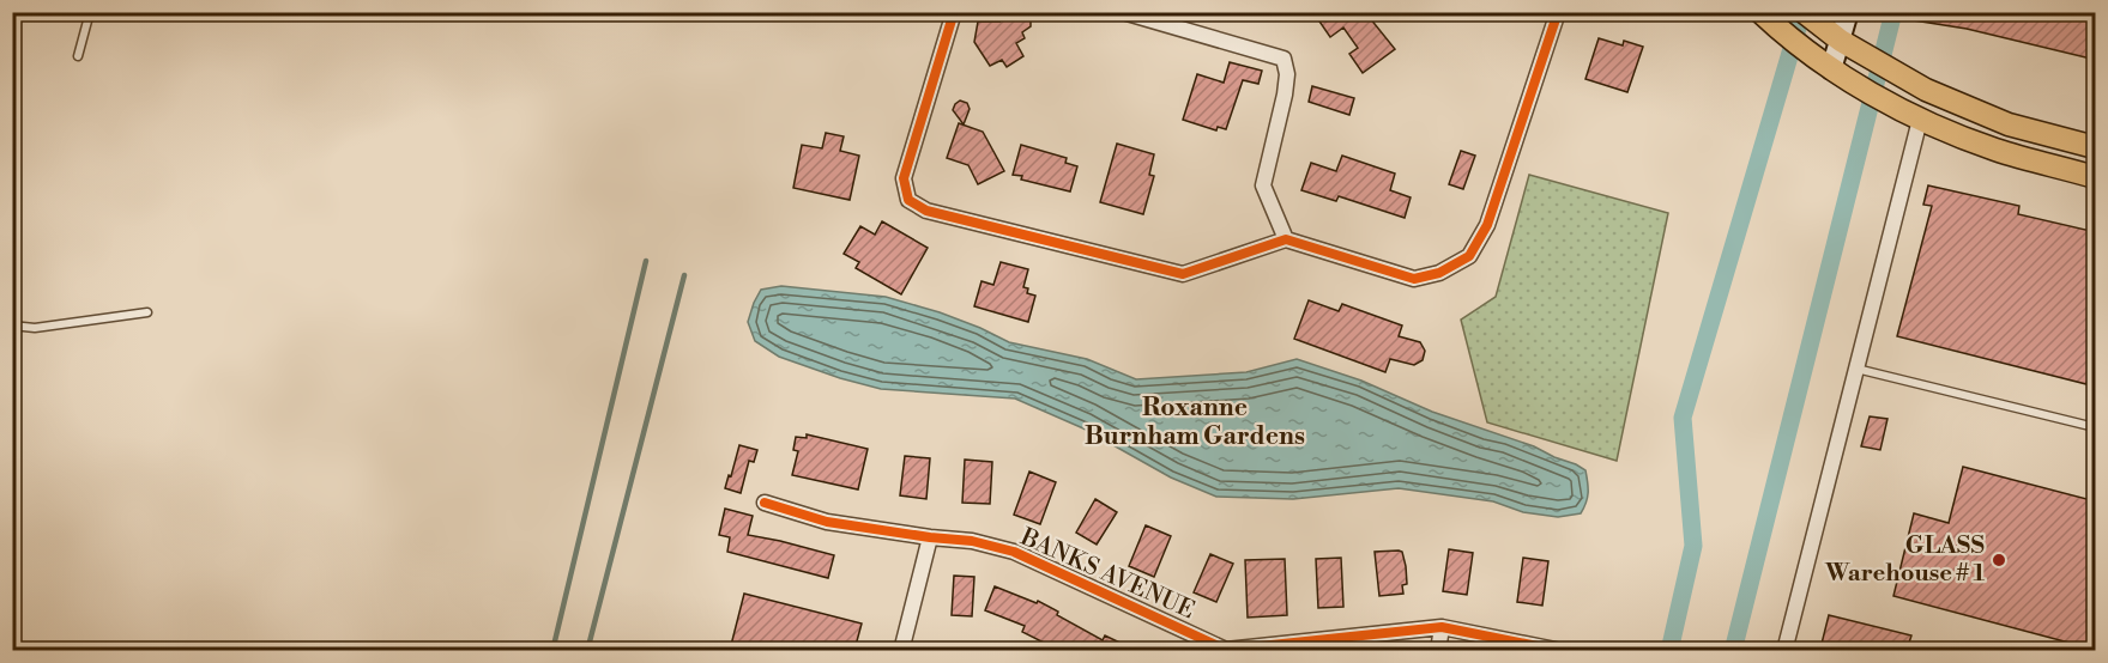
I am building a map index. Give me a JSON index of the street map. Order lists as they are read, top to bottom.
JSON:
{
  "streets": {
    "street": ["BANKS AVENUE"]
  },
  "districts": ["Roxanne Burnham Gardens"],
  "places": ["GLASS Warehouse # 1"]
}
